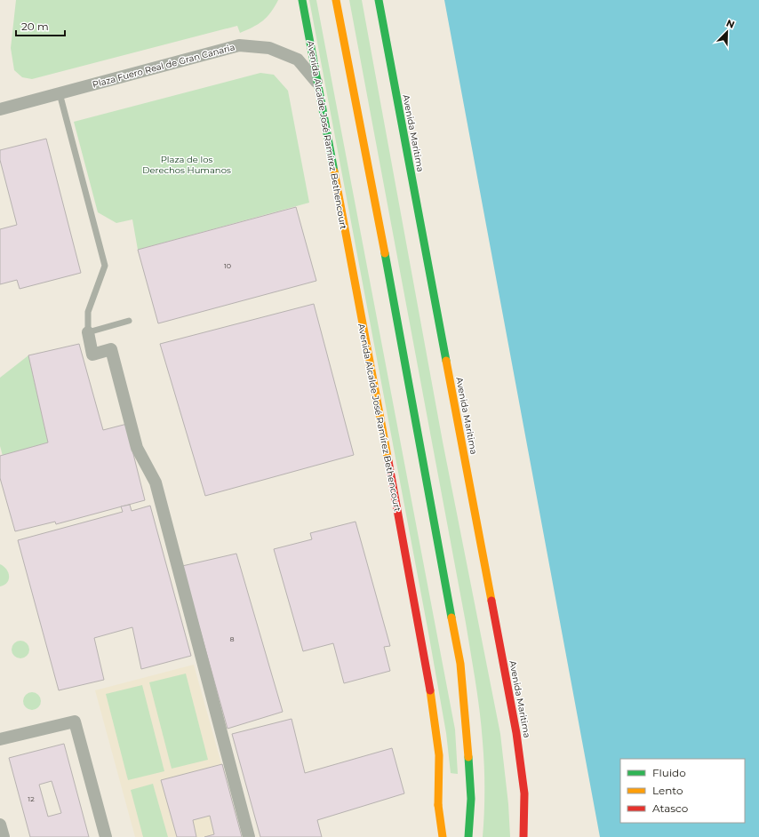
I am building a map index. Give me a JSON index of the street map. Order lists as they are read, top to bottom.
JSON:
{
  "streets": {
    "main road": ["Avenida Maritima", "Avenida Alcalde José Ramírez Bethencourt"],
    "street": ["Plaza Fuero Real de Gran Canaria"]
  },
  "crossings": [
    ["Plaza Fuero Real de Gran Canaria", "Avenida Alcalde José Ramírez Bethencourt"]
  ],
  "parks": ["Plaza de los Derechos Humanos"],
  "house_numbers": ["10", "8", "12"],
  "legend": ["Fluido", "Lento", "Atasco"],
  "scale_bar": "20 m",
  "north": "top right"
}
